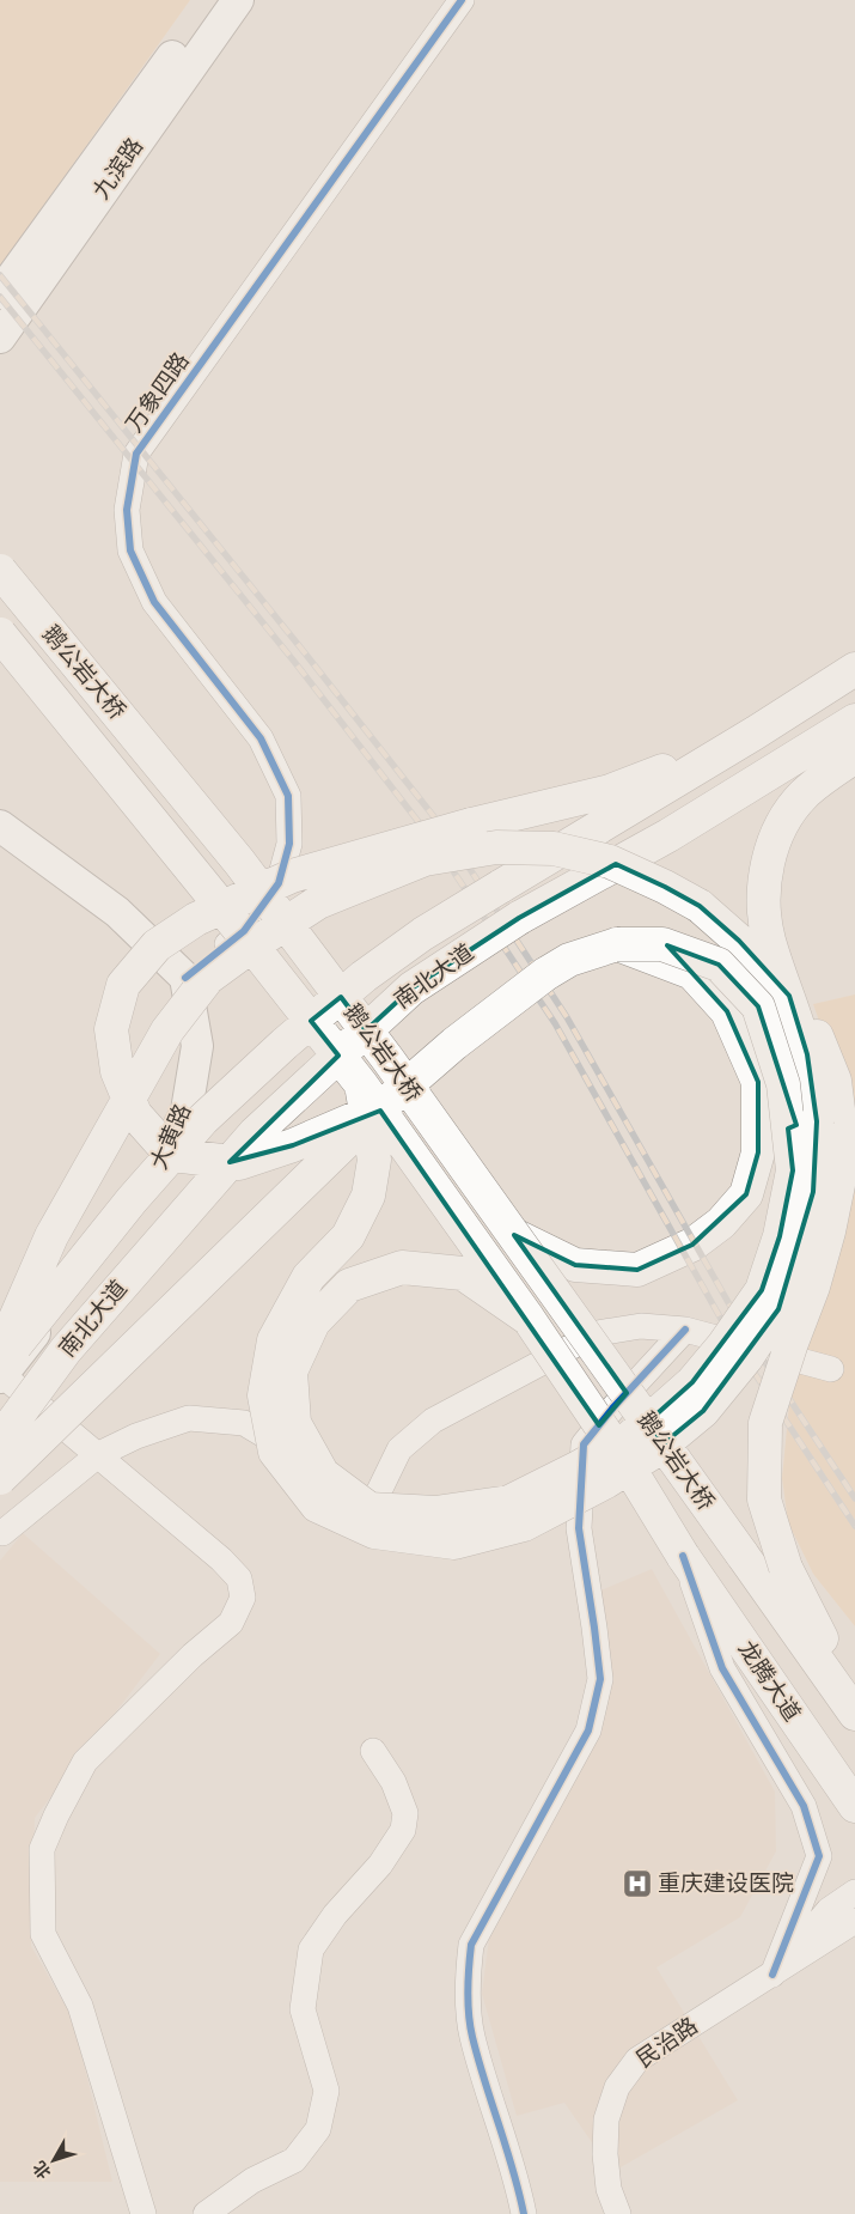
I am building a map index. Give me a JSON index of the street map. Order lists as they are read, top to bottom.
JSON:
{
  "streets": {
    "highway": ["鹅公岩大桥", "南北大道", "龙腾大道"],
    "main road": ["九滨路", "大黄路"],
    "street": ["万象四路", "民治路"]
  },
  "crossings": [
    ["万象四路", "大黄路"],
    ["鹅公岩大桥", "龙腾大道"],
    ["南北大道", "大黄路"]
  ],
  "places": {
    "hospital": ["重庆建设医院"]
  },
  "north": "bottom left"
}
